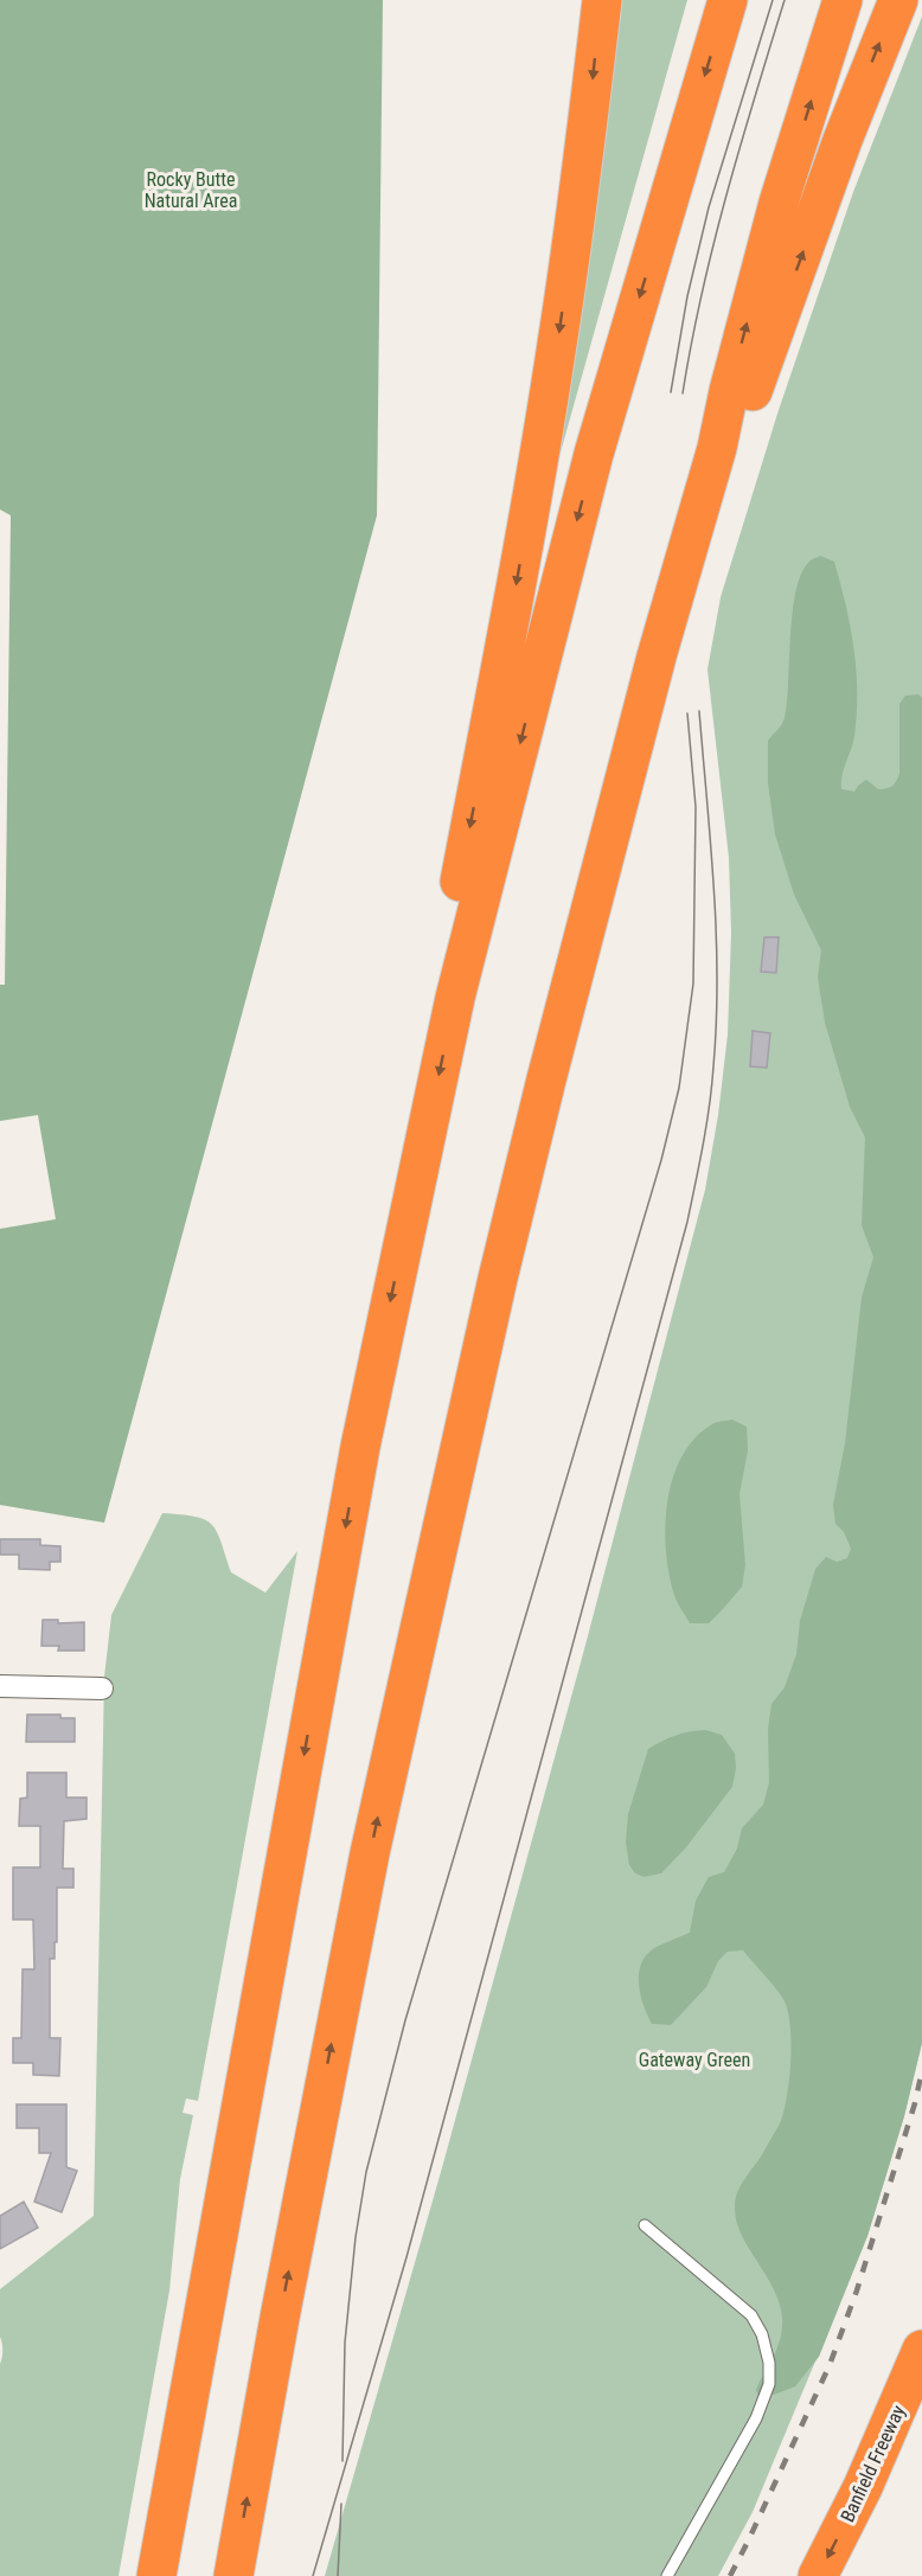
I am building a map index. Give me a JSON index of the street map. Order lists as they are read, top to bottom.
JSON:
{
  "streets": {
    "highway": ["Banfield Freeway"]
  },
  "parks": ["Rocky Butte Natural Area", "Gateway Green"]
}
